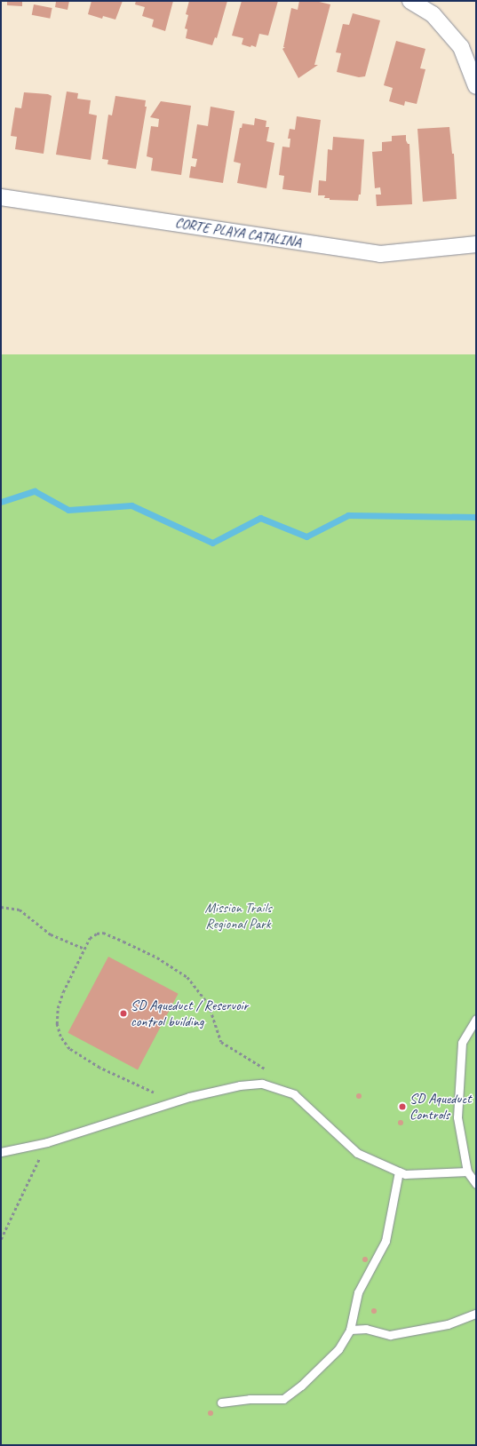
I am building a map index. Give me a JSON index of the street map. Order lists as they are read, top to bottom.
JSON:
{
  "streets": {
    "street": ["CORTE PLAYA CATALINA"]
  },
  "parks": ["Mission Trails Regional Park"],
  "places": ["SD Aqueduct / Reservoir control building", "SD Aqueduct Controls"]
}
